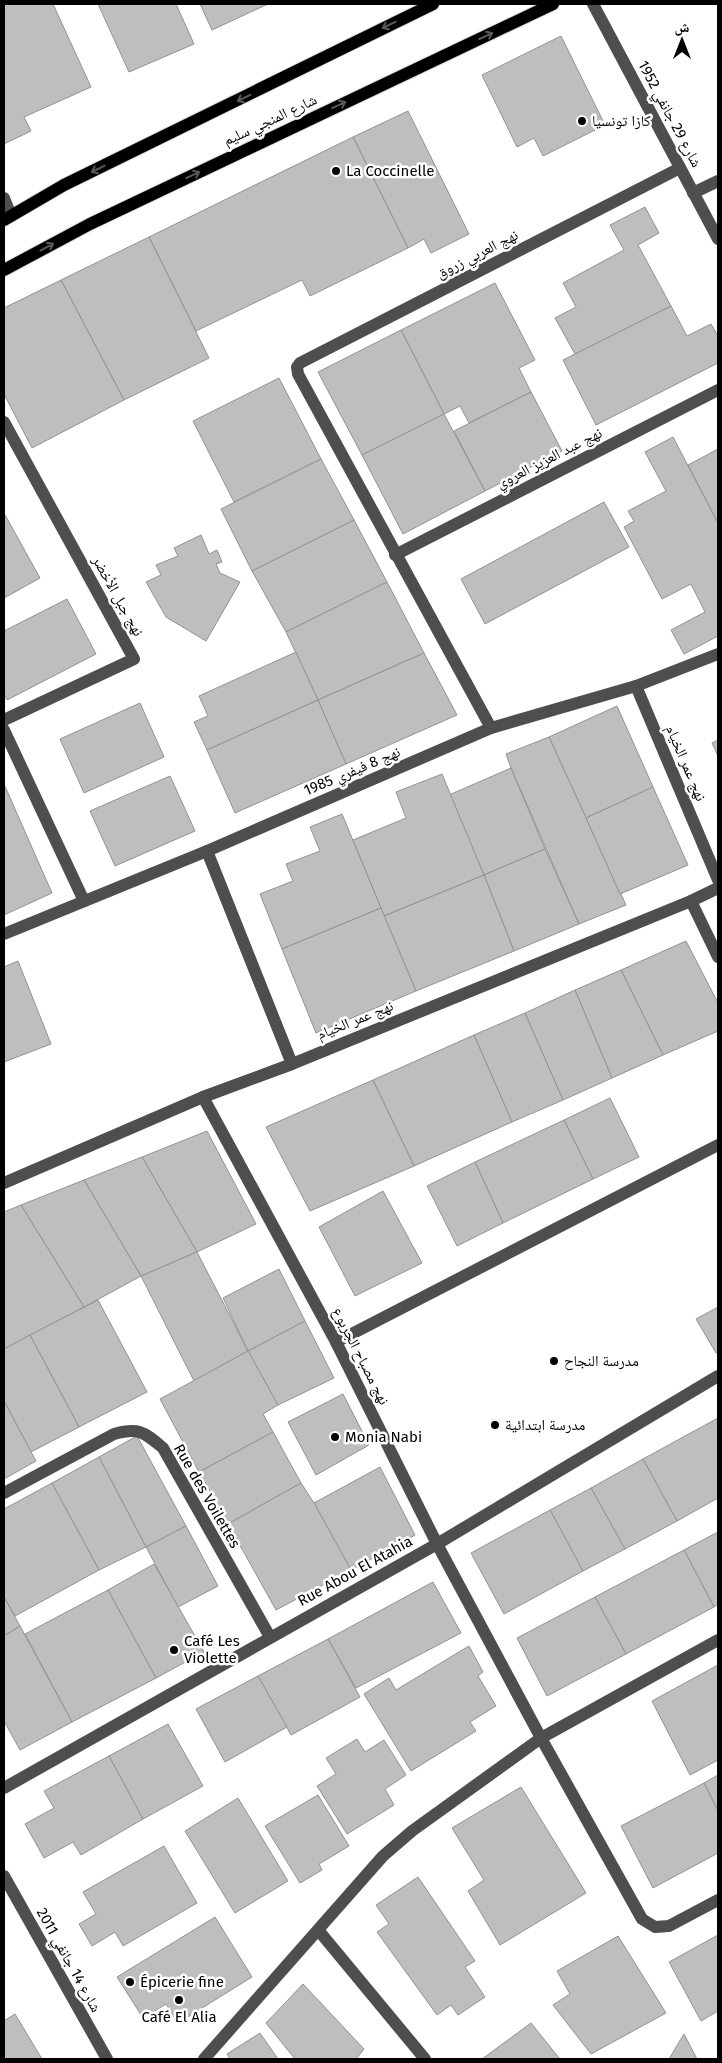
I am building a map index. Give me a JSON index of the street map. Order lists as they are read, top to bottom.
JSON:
{
  "streets": {
    "main road": ["شارع المنجي سليم"],
    "street": [
      "شارع 29 جانفي 1952",
      "نهج العربي زروق",
      "نهج عبد العزيز العروي",
      "نهج جبل الأخضر",
      "نهج عمر الخيام",
      "نهج 8 فيفري 1985",
      "نهج مصباح الجربوع",
      "Rue des Voilettes",
      "Rue Abou El Atahia",
      "شارع 14 جانفي 2011"
    ]
  },
  "crossings": [
    ["شارع 29 جانفي 1952", "نهج العربي زروق"],
    ["نهج العربي زروق", "نهج عبد العزيز العروي"],
    ["نهج عمر الخيام", "نهج 8 فيفري 1985"],
    ["نهج عمر الخيام", "نهج مصباح الجربوع"],
    ["نهج مصباح الجربوع", "Rue Abou El Atahia"],
    ["Rue des Voilettes", "Rue Abou El Atahia"]
  ],
  "places": [
    "كازا تونسيا",
    "La Coccinelle",
    "مدرسة النجاح",
    "مدرسة ابتدائية",
    "Monia Nabi",
    "Café Les Violette",
    "Épicerie fine",
    "Café El Alia"
  ],
  "north": "top"
}
